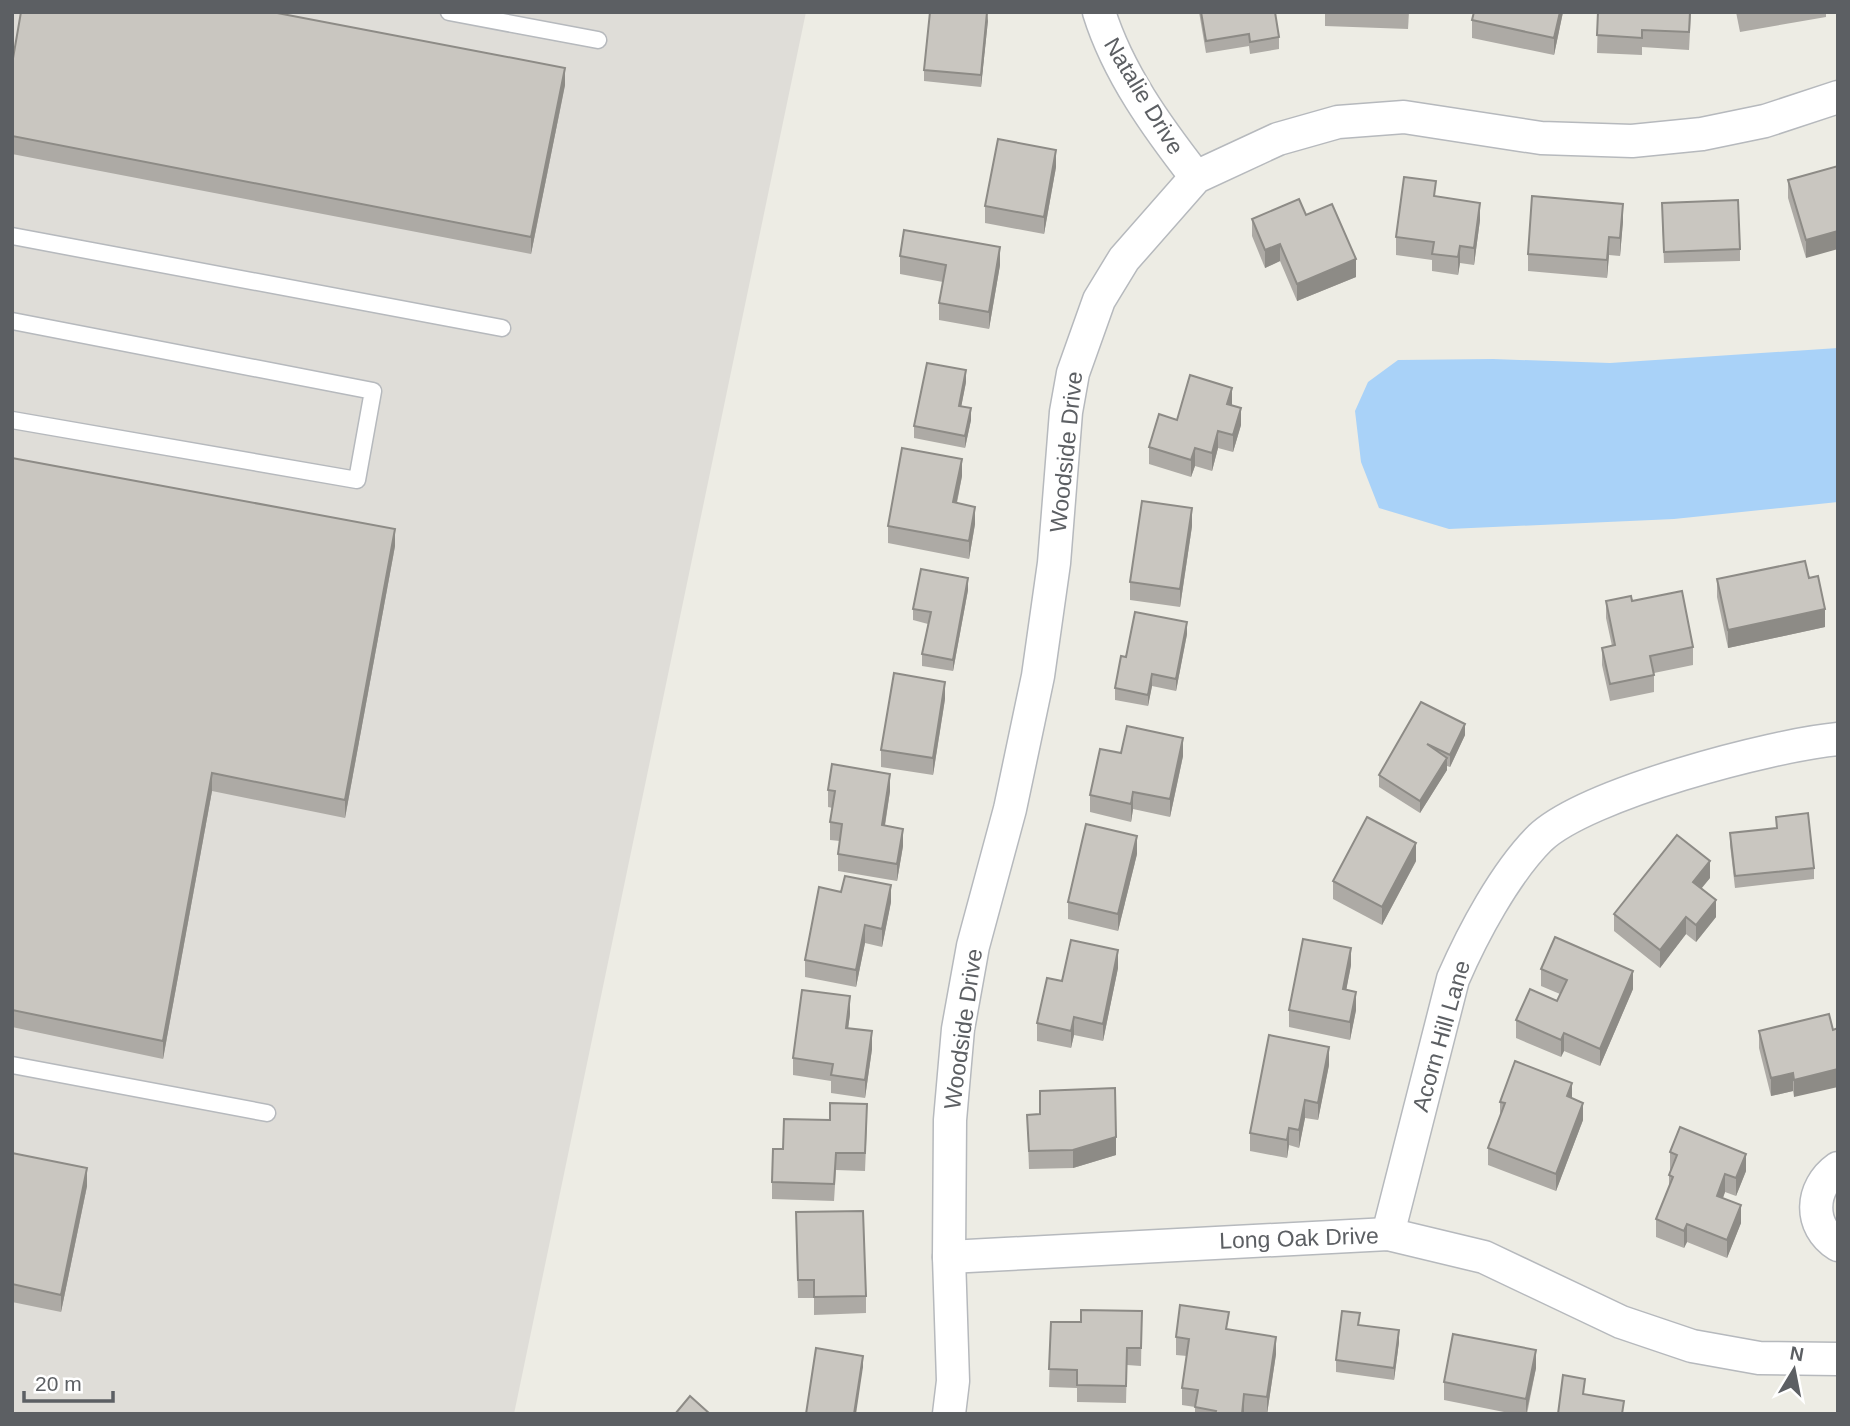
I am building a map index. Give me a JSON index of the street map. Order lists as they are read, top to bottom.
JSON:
{
  "streets": {
    "street": [
      "Natalie Drive",
      "Woodside Drive",
      "Acorn Hill Lane",
      "Long Oak Drive"
    ]
  },
  "crossings": [
    ["Natalie Drive", "Woodside Drive"],
    ["Woodside Drive", "Long Oak Drive"],
    ["Acorn Hill Lane", "Long Oak Drive"]
  ],
  "scale_bar": "20 m",
  "north": "top"
}
